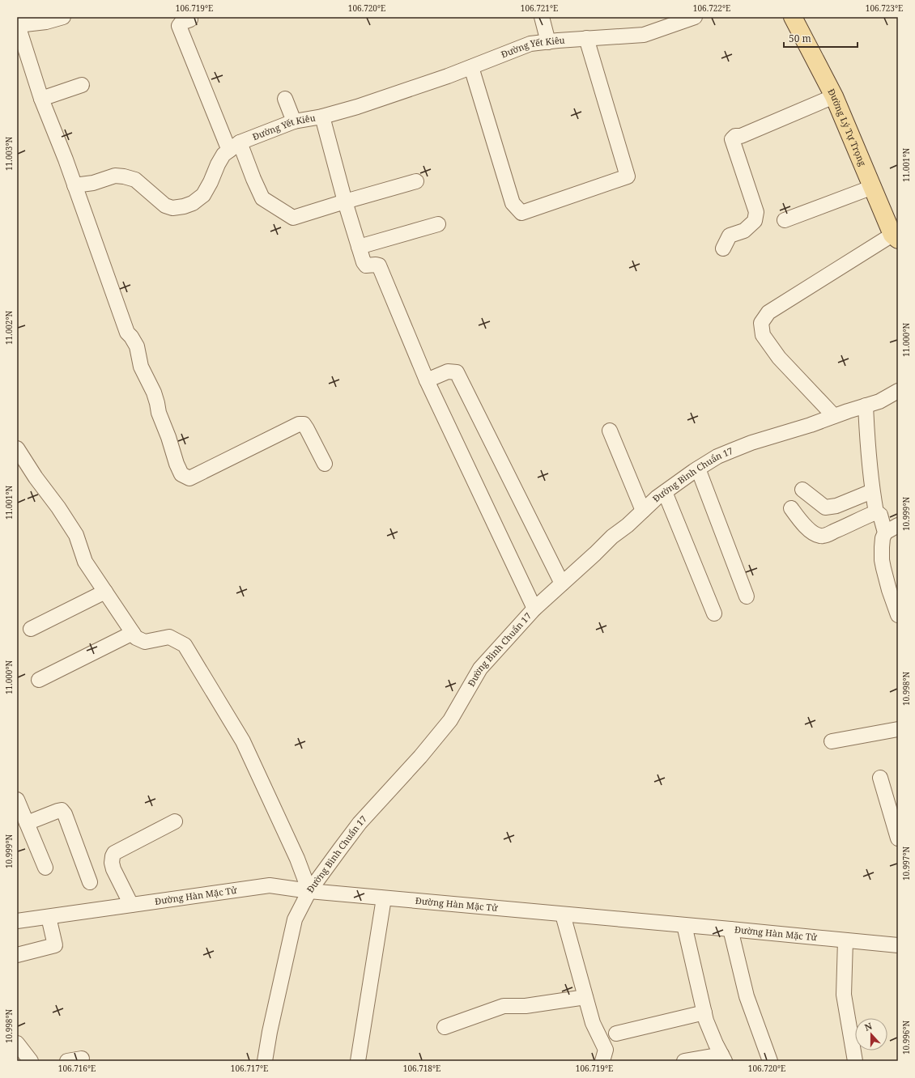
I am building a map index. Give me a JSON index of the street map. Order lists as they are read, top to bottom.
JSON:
{
  "streets": {
    "main road": ["Đường Lý Tự Trọng"],
    "street": ["Đường Yết Kiêu", "Đường Bình Chuẩn 17", "Đường Hàn Mặc Tử"]
  },
  "crossings": [
    ["Đường Bình Chuẩn 17", "Đường Hàn Mặc Tử"]
  ],
  "scale_bar": "50 m",
  "north": "top",
  "coordinates": [
    "106.719°E",
    "106.720°E",
    "106.721°E",
    "106.722°E",
    "106.723°E",
    "11.003°N",
    "11.001°N",
    "11.002°N",
    "11.000°N",
    "10.999°N",
    "10.998°N",
    "10.997°N",
    "10.996°N",
    "106.716°E",
    "106.717°E",
    "106.718°E"
  ]
}
